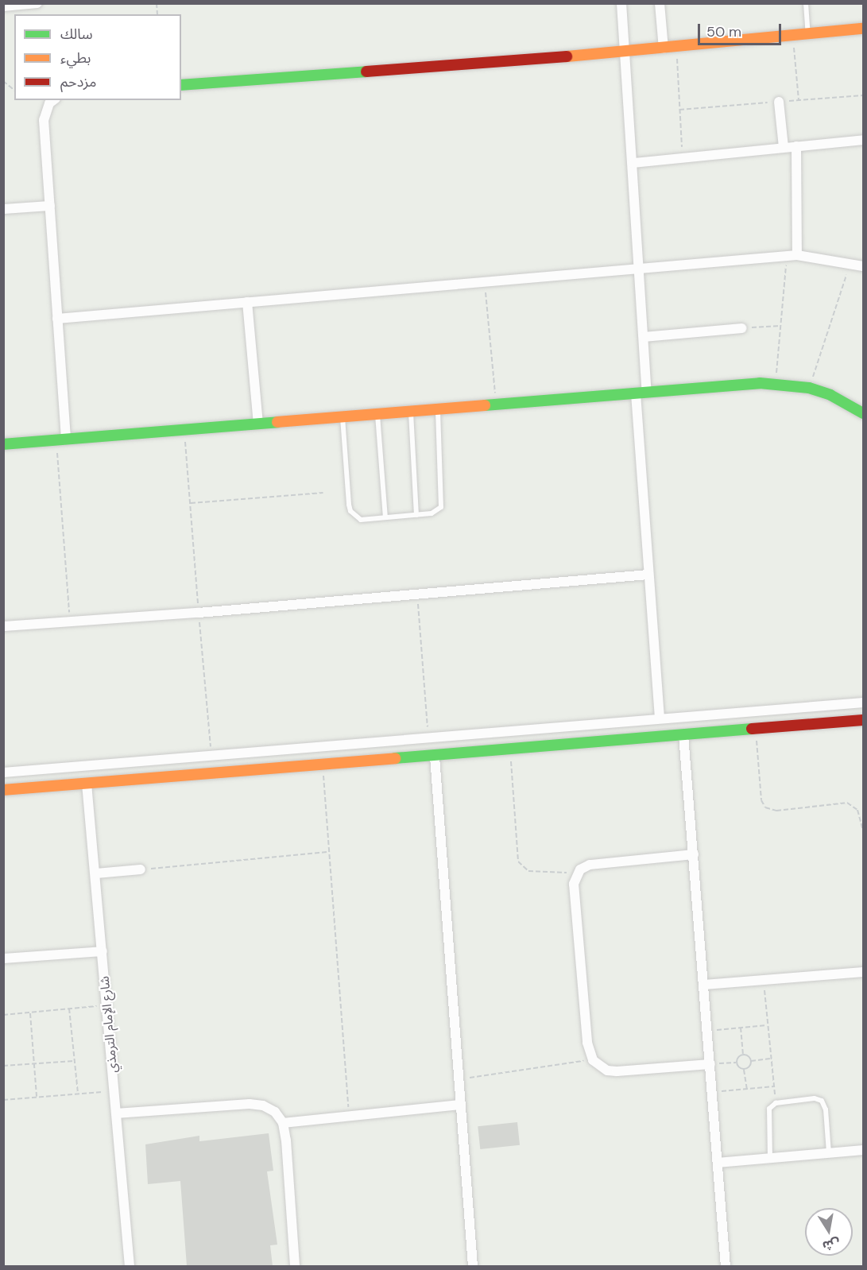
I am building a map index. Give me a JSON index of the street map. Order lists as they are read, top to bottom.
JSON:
{
  "streets": {
    "street": ["شارع الإمام الترمذي"]
  },
  "legend": ["سالك", "بطيء", "مزدحم"],
  "scale_bar": "50 m",
  "north": "bottom"
}
